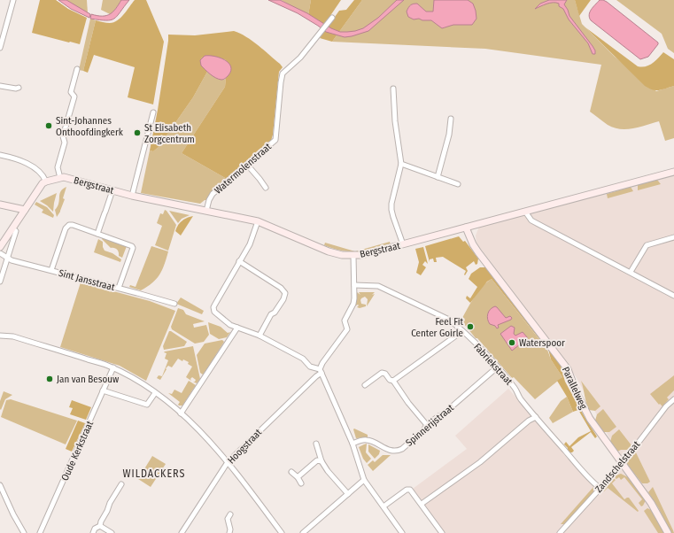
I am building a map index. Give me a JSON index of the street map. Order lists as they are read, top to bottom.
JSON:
{
  "streets": {
    "street": [
      "Watermolenstraat",
      "Bergstraat",
      "Sint Jansstraat",
      "Fabriekstraat",
      "Parallelweg",
      "Spinnerijstraat",
      "Hoogstraat",
      "Oude Kerkstraat",
      "Zandschelstraat"
    ]
  },
  "crossings": [
    ["Watermolenstraat", "Bergstraat"],
    ["Bergstraat", "Parallelweg"],
    ["Fabriekstraat", "Spinnerijstraat"],
    ["Fabriekstraat", "Hoogstraat"],
    ["Fabriekstraat", "Zandschelstraat"],
    ["Parallelweg", "Zandschelstraat"]
  ],
  "districts": ["WILDACKERS"],
  "places": [
    "Sint-Johannes Onthoofdingkerk",
    "St Elisabeth Zorgcentrum",
    "Feel Fit Center Goirle",
    "Waterspoor",
    "Jan van Besouw"
  ]
}
